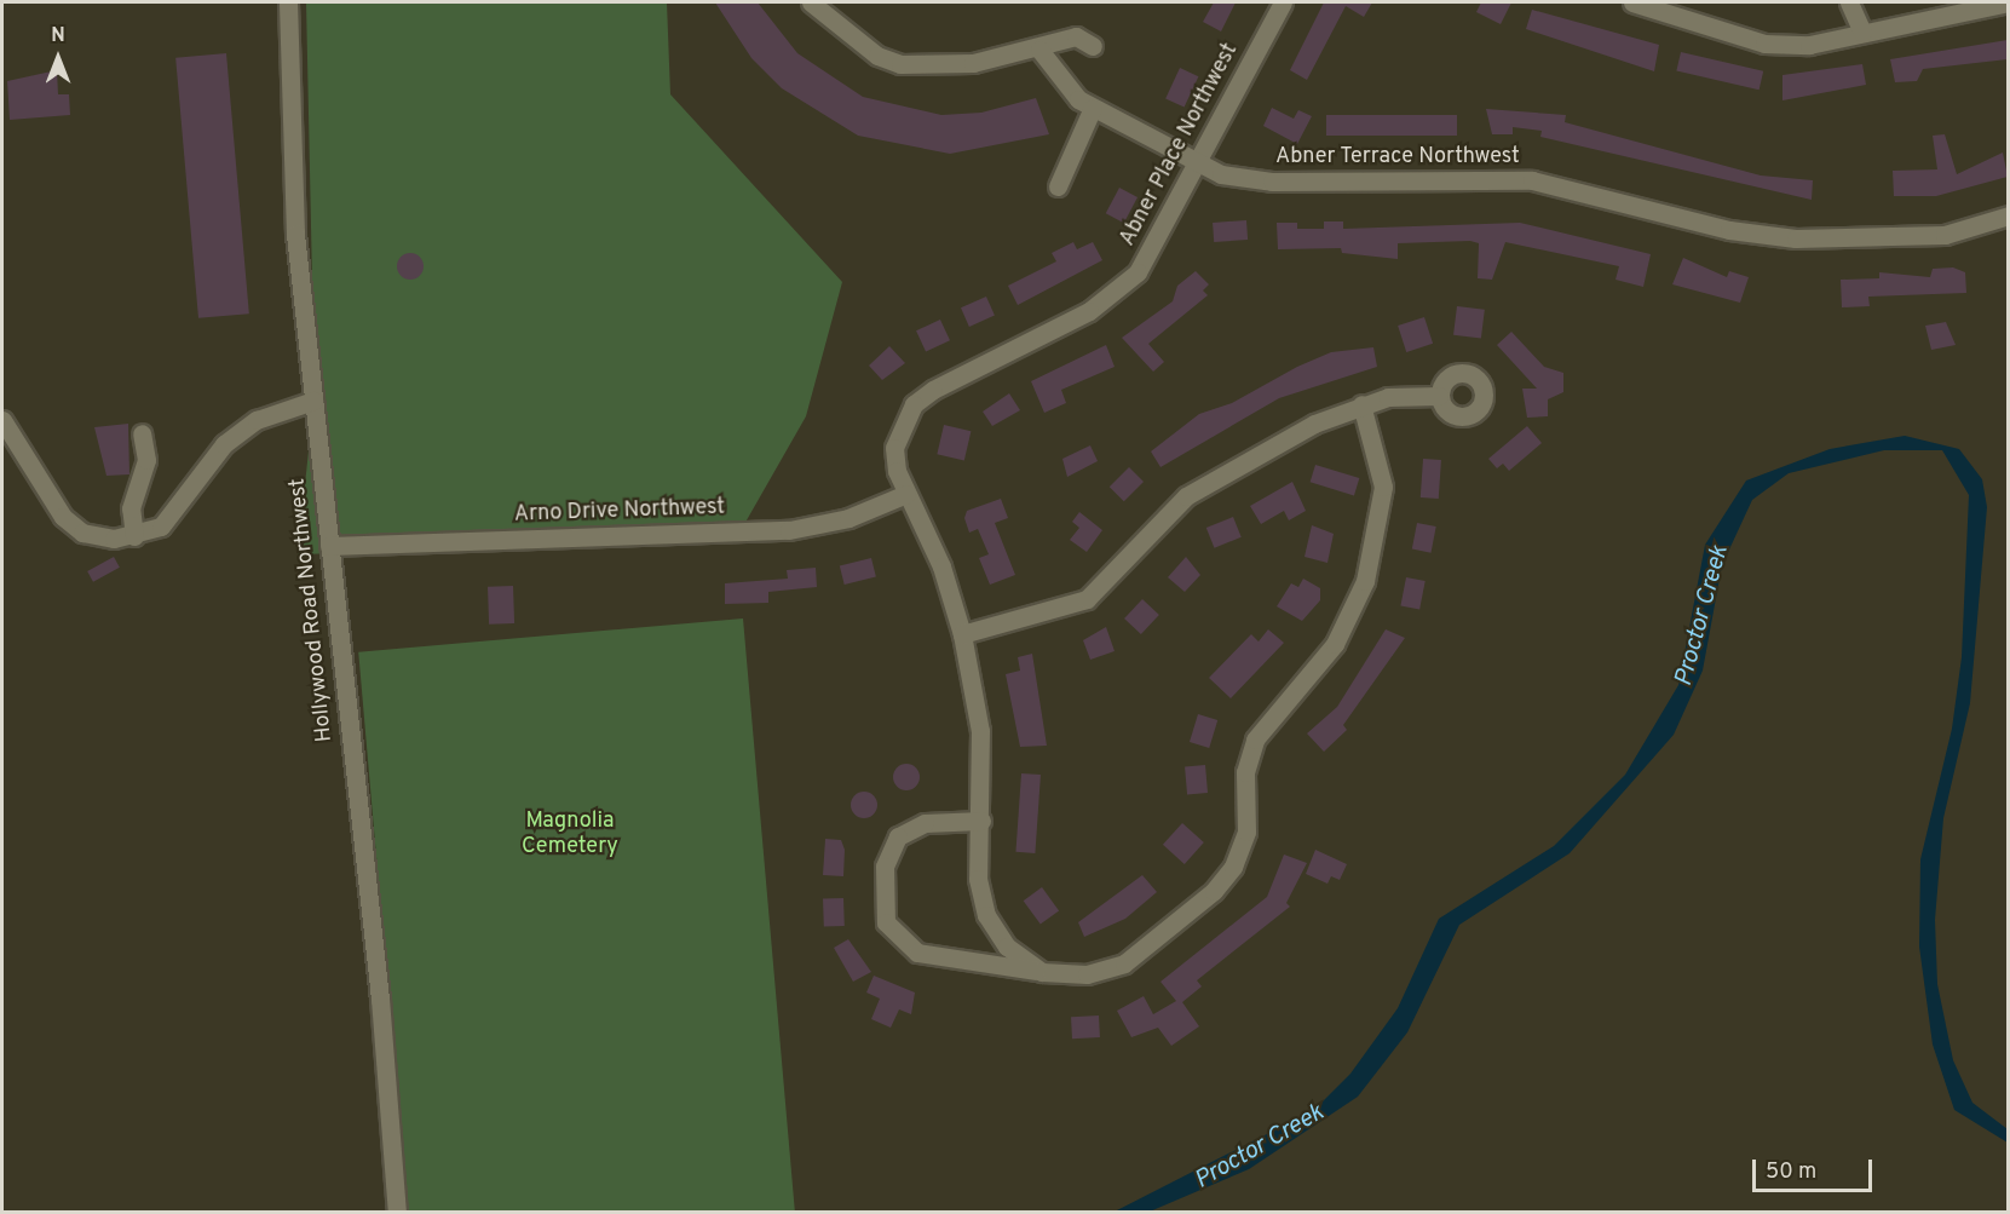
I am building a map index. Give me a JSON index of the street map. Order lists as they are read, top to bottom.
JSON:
{
  "streets": {
    "street": [
      "Abner Place Northwest",
      "Abner Terrace Northwest",
      "Arno Drive Northwest",
      "Hollywood Road Northwest"
    ]
  },
  "crossings": [
    ["Abner Place Northwest", "Abner Terrace Northwest"],
    ["Abner Place Northwest", "Arno Drive Northwest"],
    ["Arno Drive Northwest", "Hollywood Road Northwest"]
  ],
  "water": ["Proctor Creek"],
  "parks": ["Magnolia Cemetery"],
  "scale_bar": "50 m",
  "north": "top"
}
